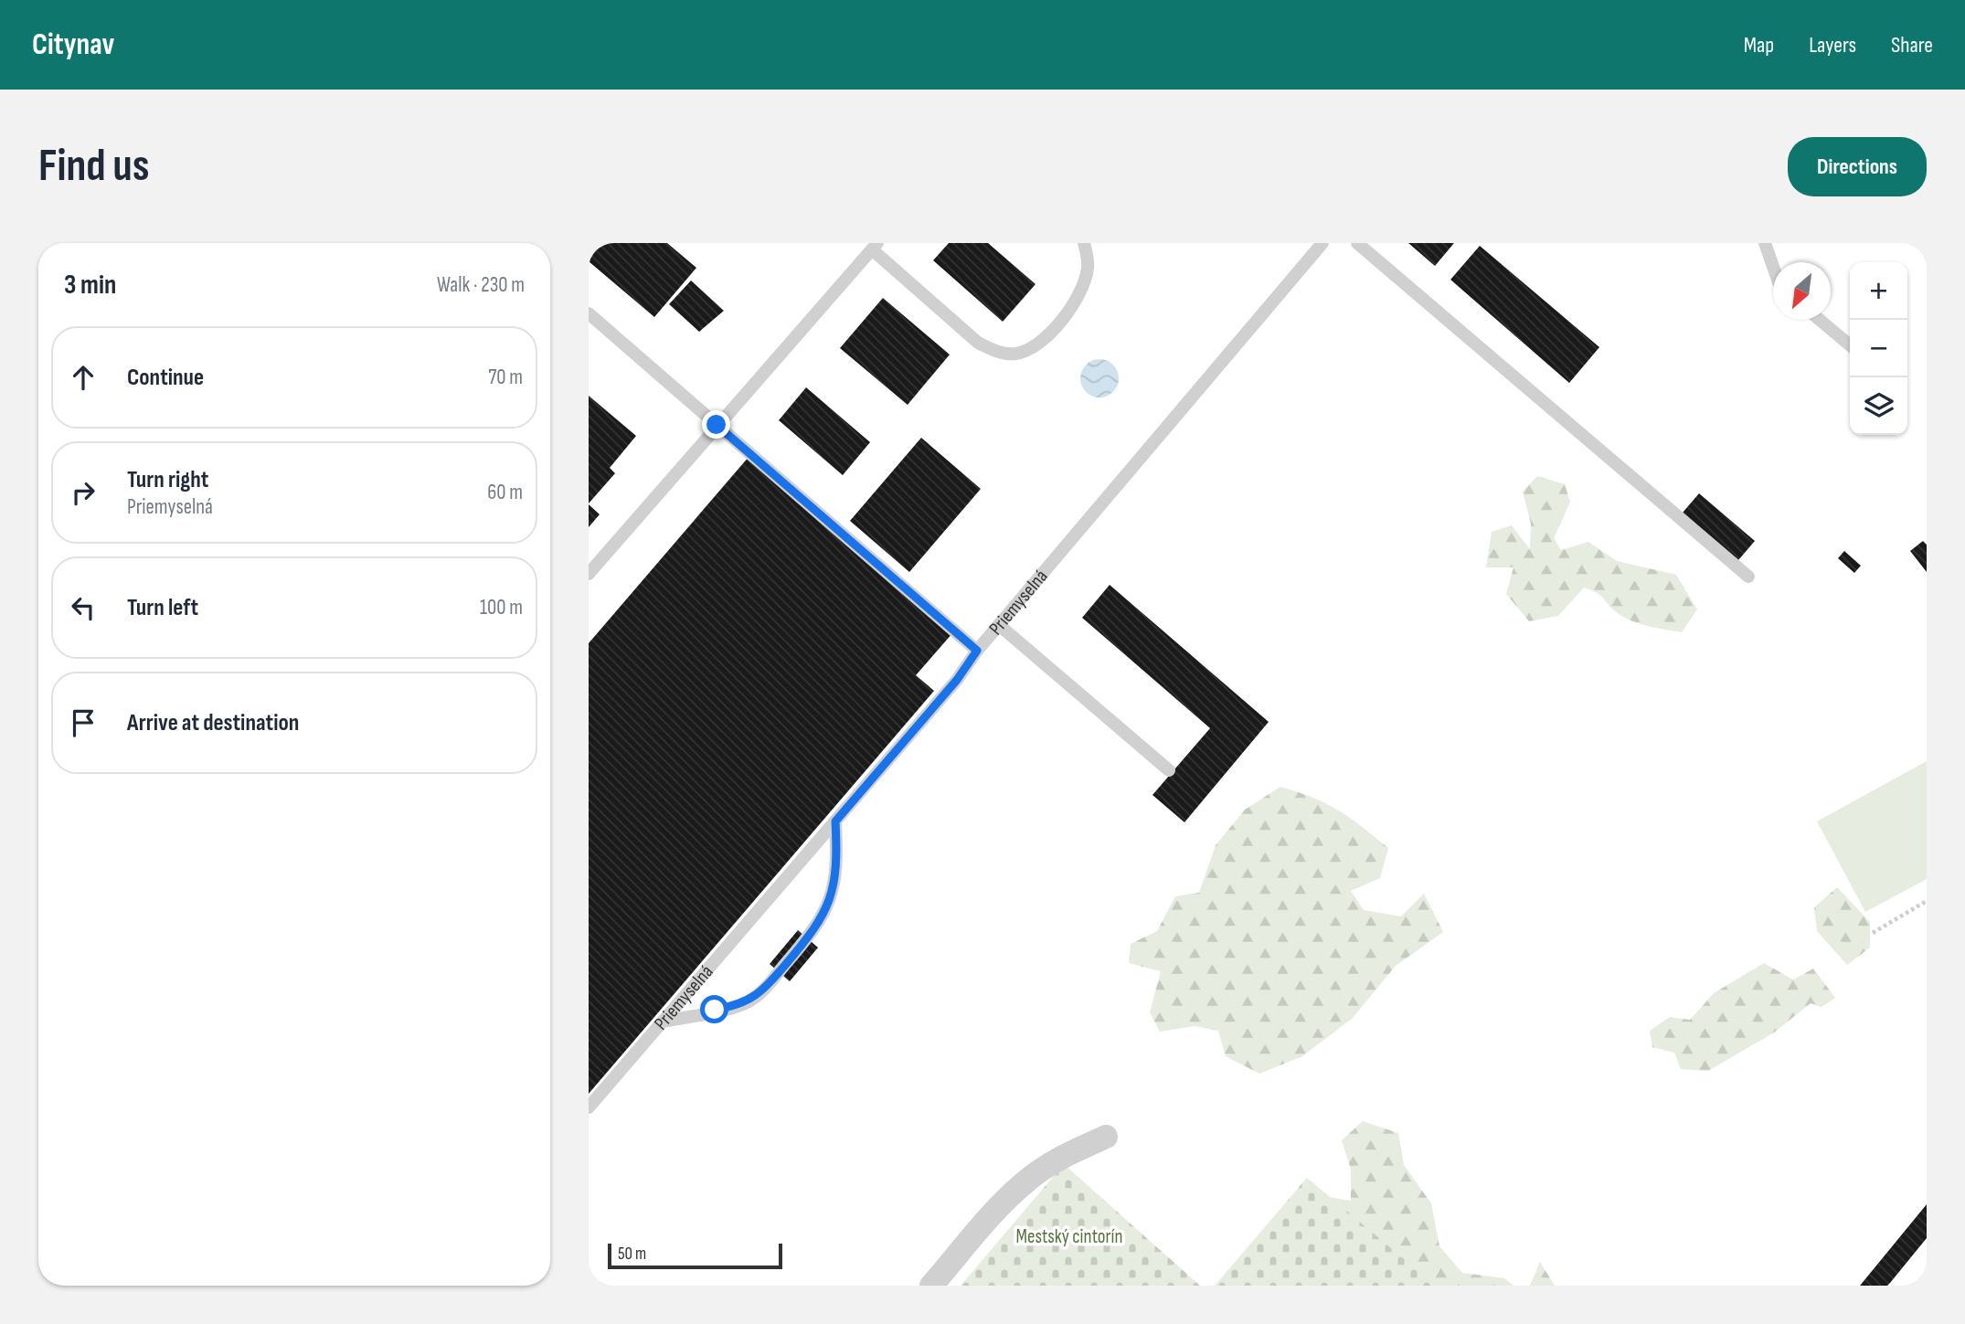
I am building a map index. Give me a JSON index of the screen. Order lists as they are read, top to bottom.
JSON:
{
  "streets": {
    "lane": ["Priemyselná"]
  },
  "parks": ["Mestský cintorín"],
  "scale_bar": "50 m",
  "north": "bottom left",
  "page": {
    "header": "Citynav",
    "nav": ["Map", "Layers", "Share"],
    "buttons": "Directions",
    "title": "Find us",
    "heading": ["3 min", "Walk · 230 m"],
    "map_buttons": ["+", "−"],
    "list": [
      ["Continue", "70 m"],
      ["Turn right", "Priemyselná", "60 m"],
      ["Turn left", "100 m"],
      "Arrive at destination"
    ],
    "scale": "50 m"
  }
}
